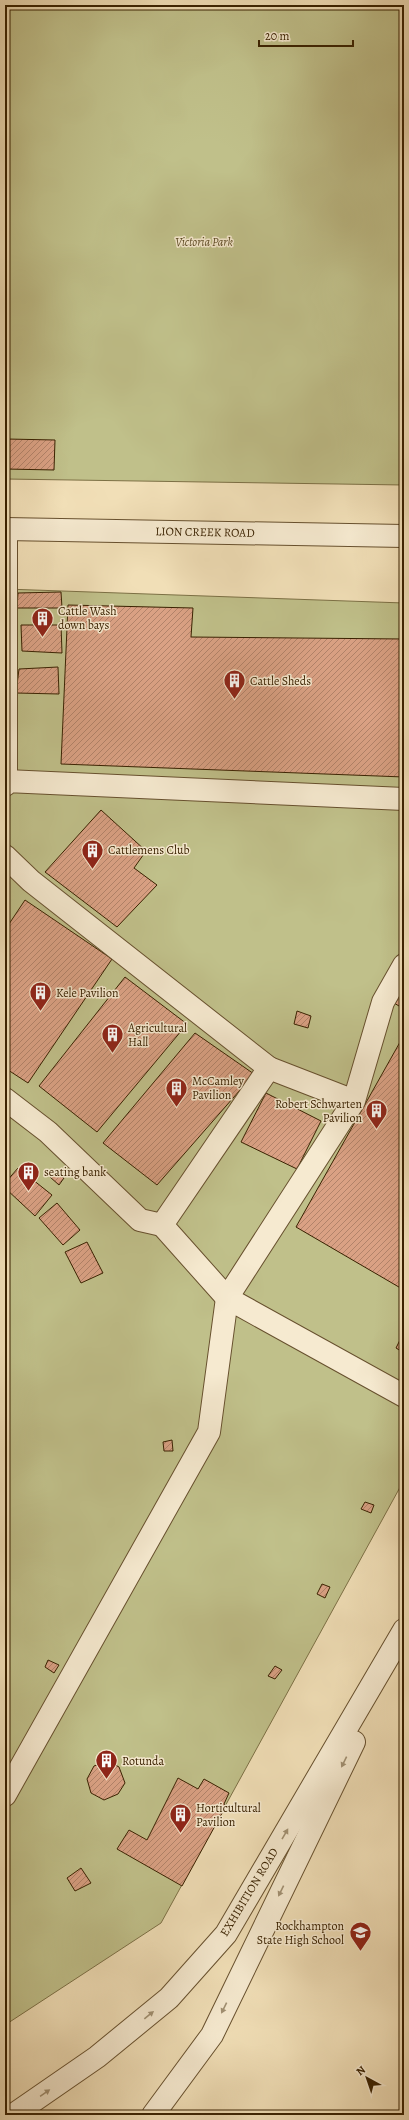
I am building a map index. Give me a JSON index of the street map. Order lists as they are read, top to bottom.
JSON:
{
  "streets": {
    "street": ["LION CREEK ROAD", "EXHIBITION ROAD"]
  },
  "parks": ["Victoria Park"],
  "places": {
    "building": [
      "Cattle Wash down bays",
      "Cattle Sheds",
      "Cattlemens Club",
      "Kele Pavilion",
      "Agricultural Hall",
      "McCamley Pavilion",
      "Robert Schwarten Pavilion",
      "seating bank",
      "Rotunda",
      "Horticultural Pavilion"
    ],
    "school or university": ["Rockhampton State High School"]
  },
  "scale_bar": "20 m",
  "north": "top left"
}
